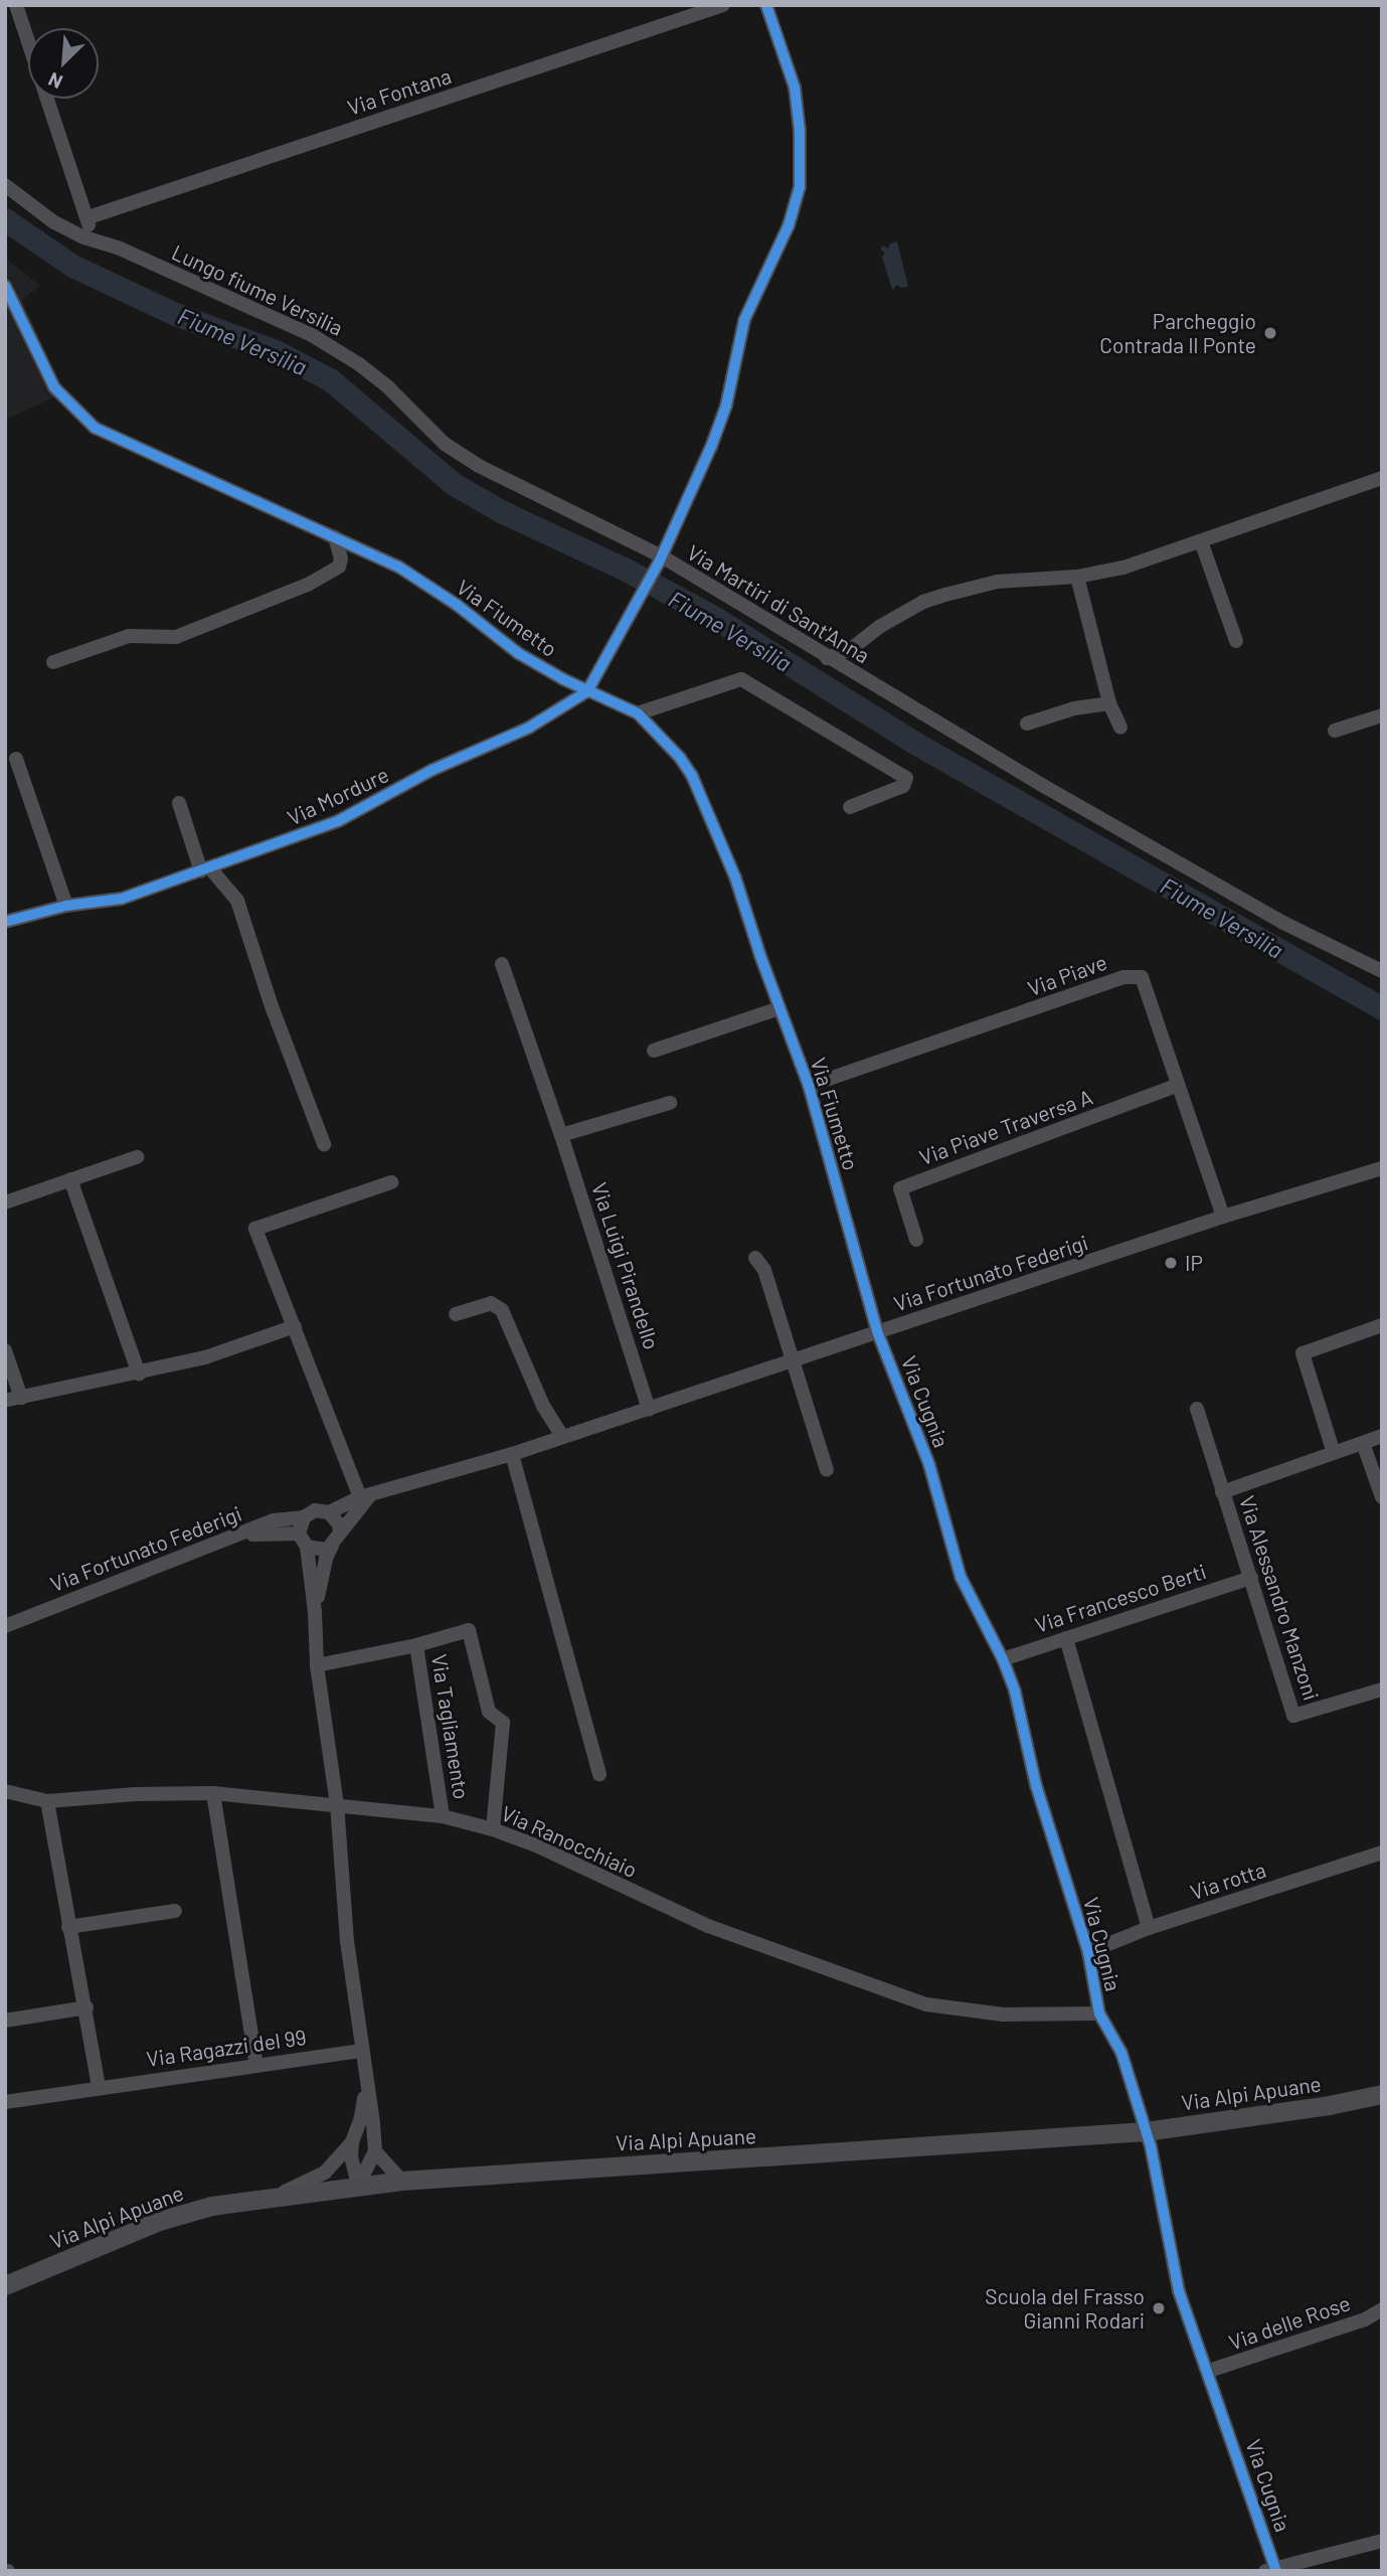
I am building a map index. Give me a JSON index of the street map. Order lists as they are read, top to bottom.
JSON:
{
  "streets": {
    "main road": ["Via Alpi Apuane"],
    "street": [
      "Via Fontana",
      "Lungo fiume Versilia",
      "Via Martiri di Sant'Anna",
      "Via Fiumetto",
      "Via Mordure",
      "Via Piave",
      "Via Piave Traversa A",
      "Via Luigi Pirandello",
      "Via Fortunato Federigi",
      "Via Cugnia",
      "Via Francesco Berti",
      "Via Alessandro Manzoni",
      "Via Tagliamento",
      "Via Ranocchiaio",
      "Via rotta",
      "Via Ragazzi del 99",
      "Via delle Rose"
    ]
  },
  "crossings": [
    ["Lungo fiume Versilia", "Via Martiri di Sant'Anna"],
    ["Lungo fiume Versilia", "Via Mordure"],
    ["Via Martiri di Sant'Anna", "Via Mordure"],
    ["Via Fiumetto", "Via Mordure"],
    ["Via Fiumetto", "Via Piave"],
    ["Via Fiumetto", "Via Fortunato Federigi"],
    ["Via Fiumetto", "Via Cugnia"],
    ["Via Piave", "Via Piave Traversa A"],
    ["Via Piave", "Via Fortunato Federigi"],
    ["Via Luigi Pirandello", "Via Fortunato Federigi"],
    ["Via Fortunato Federigi", "Via Cugnia"],
    ["Via Cugnia", "Via Francesco Berti"],
    ["Via Cugnia", "Via Ranocchiaio"],
    ["Via Cugnia", "Via rotta"],
    ["Via Cugnia", "Via Alpi Apuane"],
    ["Via Cugnia", "Via delle Rose"],
    ["Via Francesco Berti", "Via Alessandro Manzoni"],
    ["Via Tagliamento", "Via Ranocchiaio"]
  ],
  "water": ["Fiume Versilia"],
  "places": ["Parcheggio Contrada Il Ponte", "IP", "Scuola del Frasso Gianni Rodari"],
  "north": "bottom left"
}
